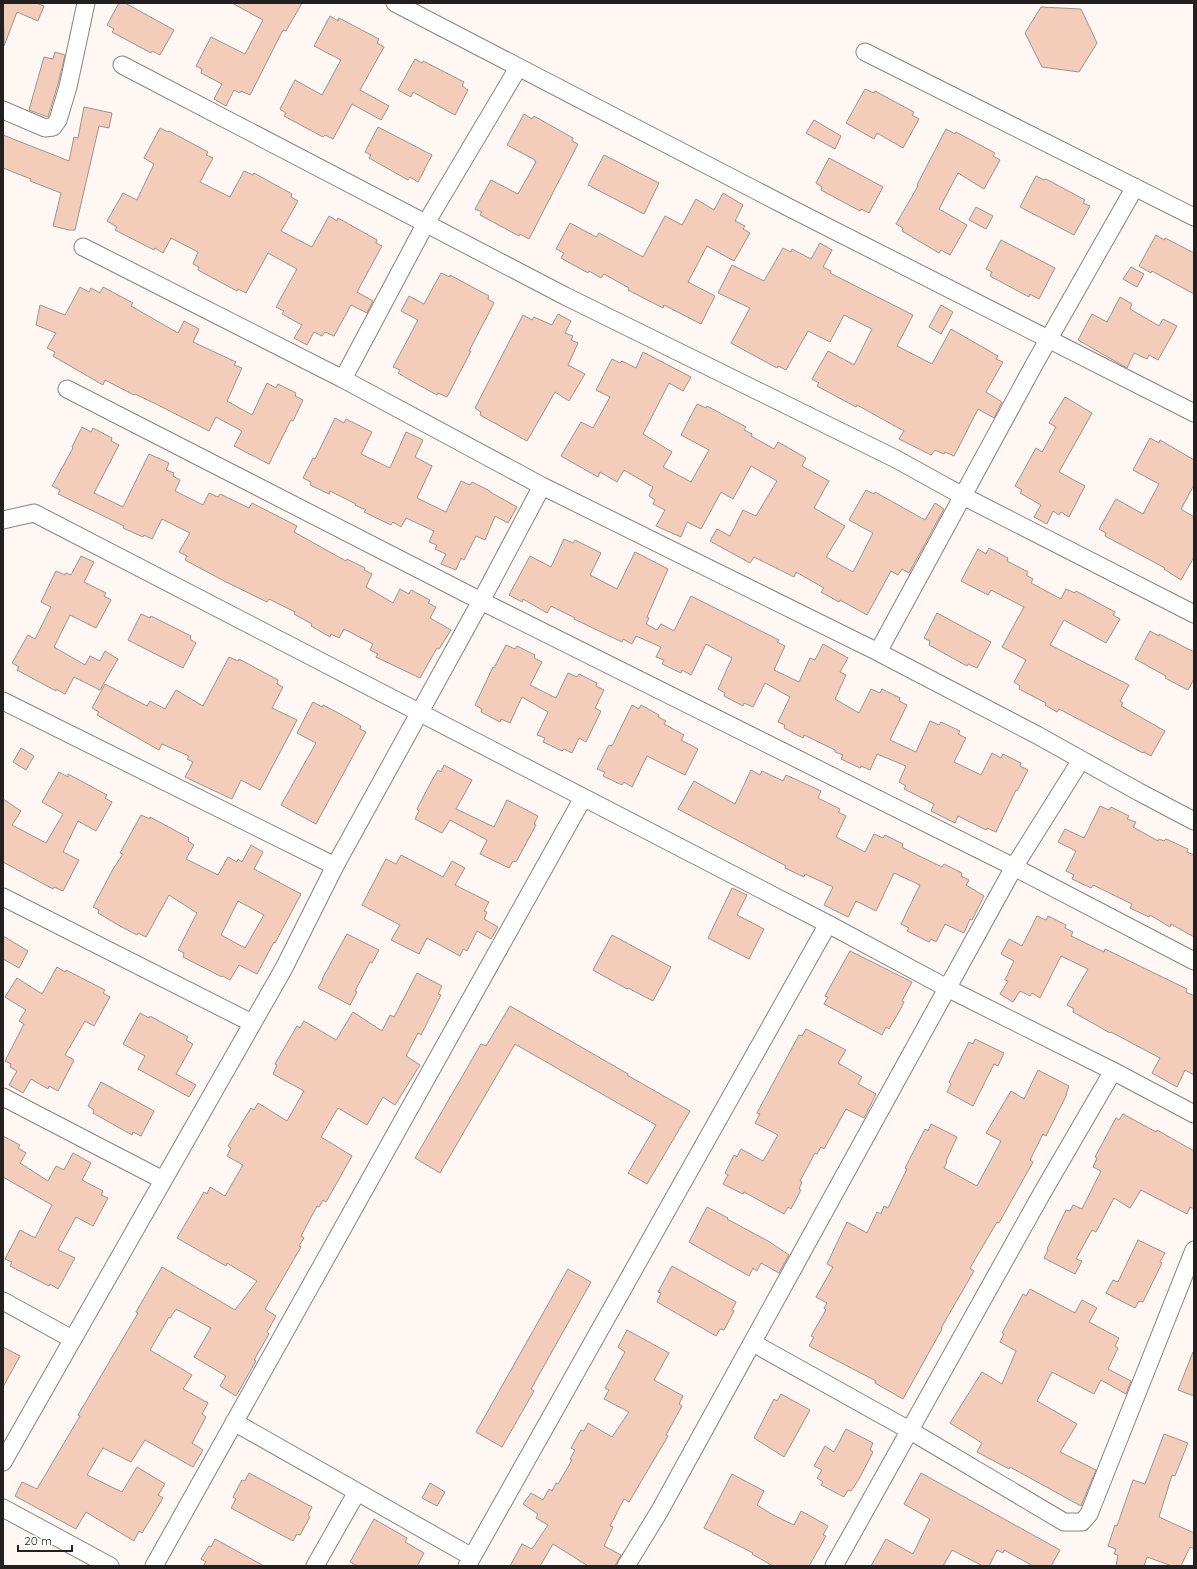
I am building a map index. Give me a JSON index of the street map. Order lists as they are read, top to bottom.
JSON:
{
  "scale_bar": "20 m"
}
